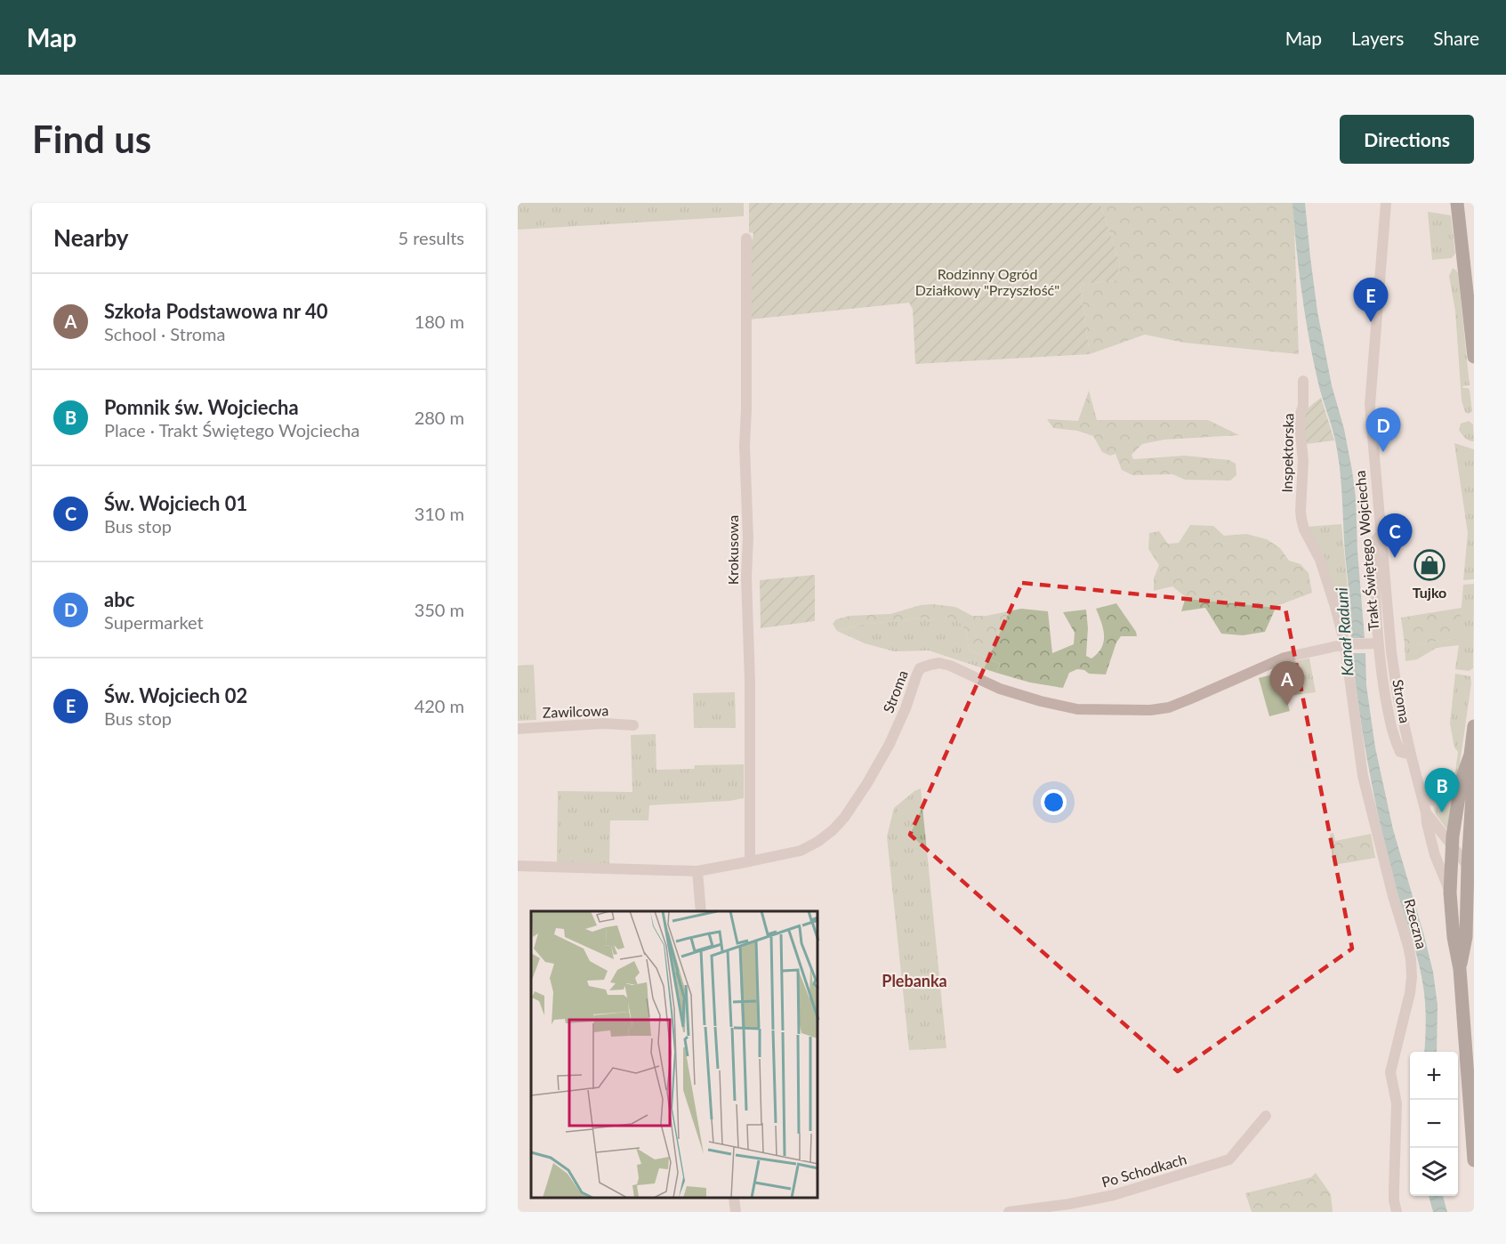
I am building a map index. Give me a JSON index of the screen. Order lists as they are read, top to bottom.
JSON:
{
  "streets": {
    "main road": ["Trakt Świętego Wojciecha"],
    "street": [
      "Inspektorska",
      "Krokusowa",
      "Stroma",
      "Zawilcowa",
      "Rzeczna",
      "Po Schodkach"
    ]
  },
  "crossings": [
    ["Inspektorska", "Stroma"],
    ["Inspektorska", "Rzeczna"],
    ["Krokusowa", "Stroma"],
    ["Trakt Świętego Wojciecha", "Stroma"],
    ["Stroma", "Rzeczna"]
  ],
  "districts": ["Plebanka"],
  "water": ["Kanał Raduni"],
  "parks": ["Rodzinny Ogród Działkowy \"Przyszłość\""],
  "places": {
    "shop": ["Tujko"]
  },
  "page": {
    "header": "Map",
    "nav": ["Map", "Layers", "Share"],
    "buttons": "Directions",
    "title": "Find us",
    "heading": ["Nearby", "5 results"],
    "list": [
      {
        "mark": "A",
        "name": "Szkoła Podstawowa nr 40",
        "note": "School · Stroma",
        "value": "180 m"
      },
      {
        "mark": "B",
        "name": "Pomnik św. Wojciecha",
        "note": "Place · Trakt Świętego Wojciecha",
        "value": "280 m"
      },
      {
        "mark": "C",
        "name": "Św. Wojciech 01",
        "note": "Bus stop",
        "value": "310 m"
      },
      {
        "mark": "D",
        "name": "abc",
        "note": "Supermarket",
        "value": "350 m"
      },
      {
        "mark": "E",
        "name": "Św. Wojciech 02",
        "note": "Bus stop",
        "value": "420 m"
      }
    ],
    "pins": [
      "E",
      "D",
      "C",
      "A",
      "B"
    ],
    "map_buttons": ["+", "−"]
  }
}
